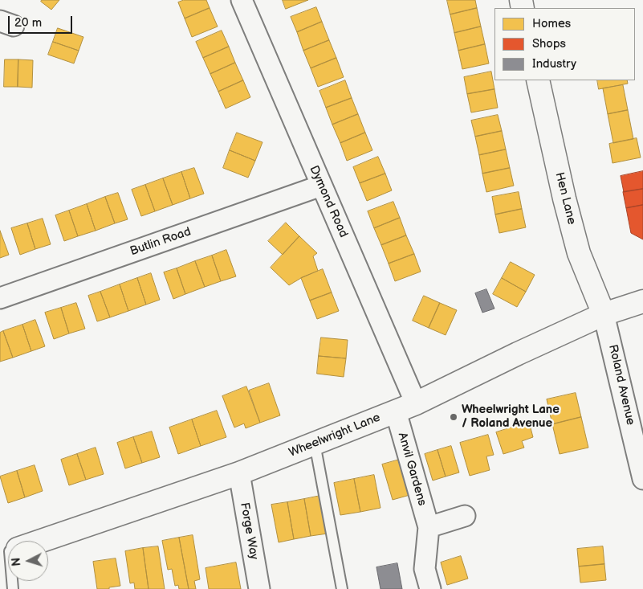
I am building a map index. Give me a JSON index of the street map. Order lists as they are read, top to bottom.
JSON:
{
  "streets": {
    "street": [
      "Hen Lane",
      "Dymond Road",
      "Butlin Road",
      "Roland Avenue",
      "Wheelwright Lane",
      "Anvil Gardens",
      "Forge Way"
    ]
  },
  "crossings": [
    ["Hen Lane", "Roland Avenue"],
    ["Hen Lane", "Wheelwright Lane"],
    ["Dymond Road", "Butlin Road"],
    ["Dymond Road", "Wheelwright Lane"],
    ["Roland Avenue", "Wheelwright Lane"],
    ["Wheelwright Lane", "Anvil Gardens"],
    ["Wheelwright Lane", "Forge Way"]
  ],
  "places": ["Wheelwright Lane / Roland Avenue"],
  "legend": ["Homes", "Shops", "Industry"],
  "scale_bar": "20 m",
  "north": "left"
}
